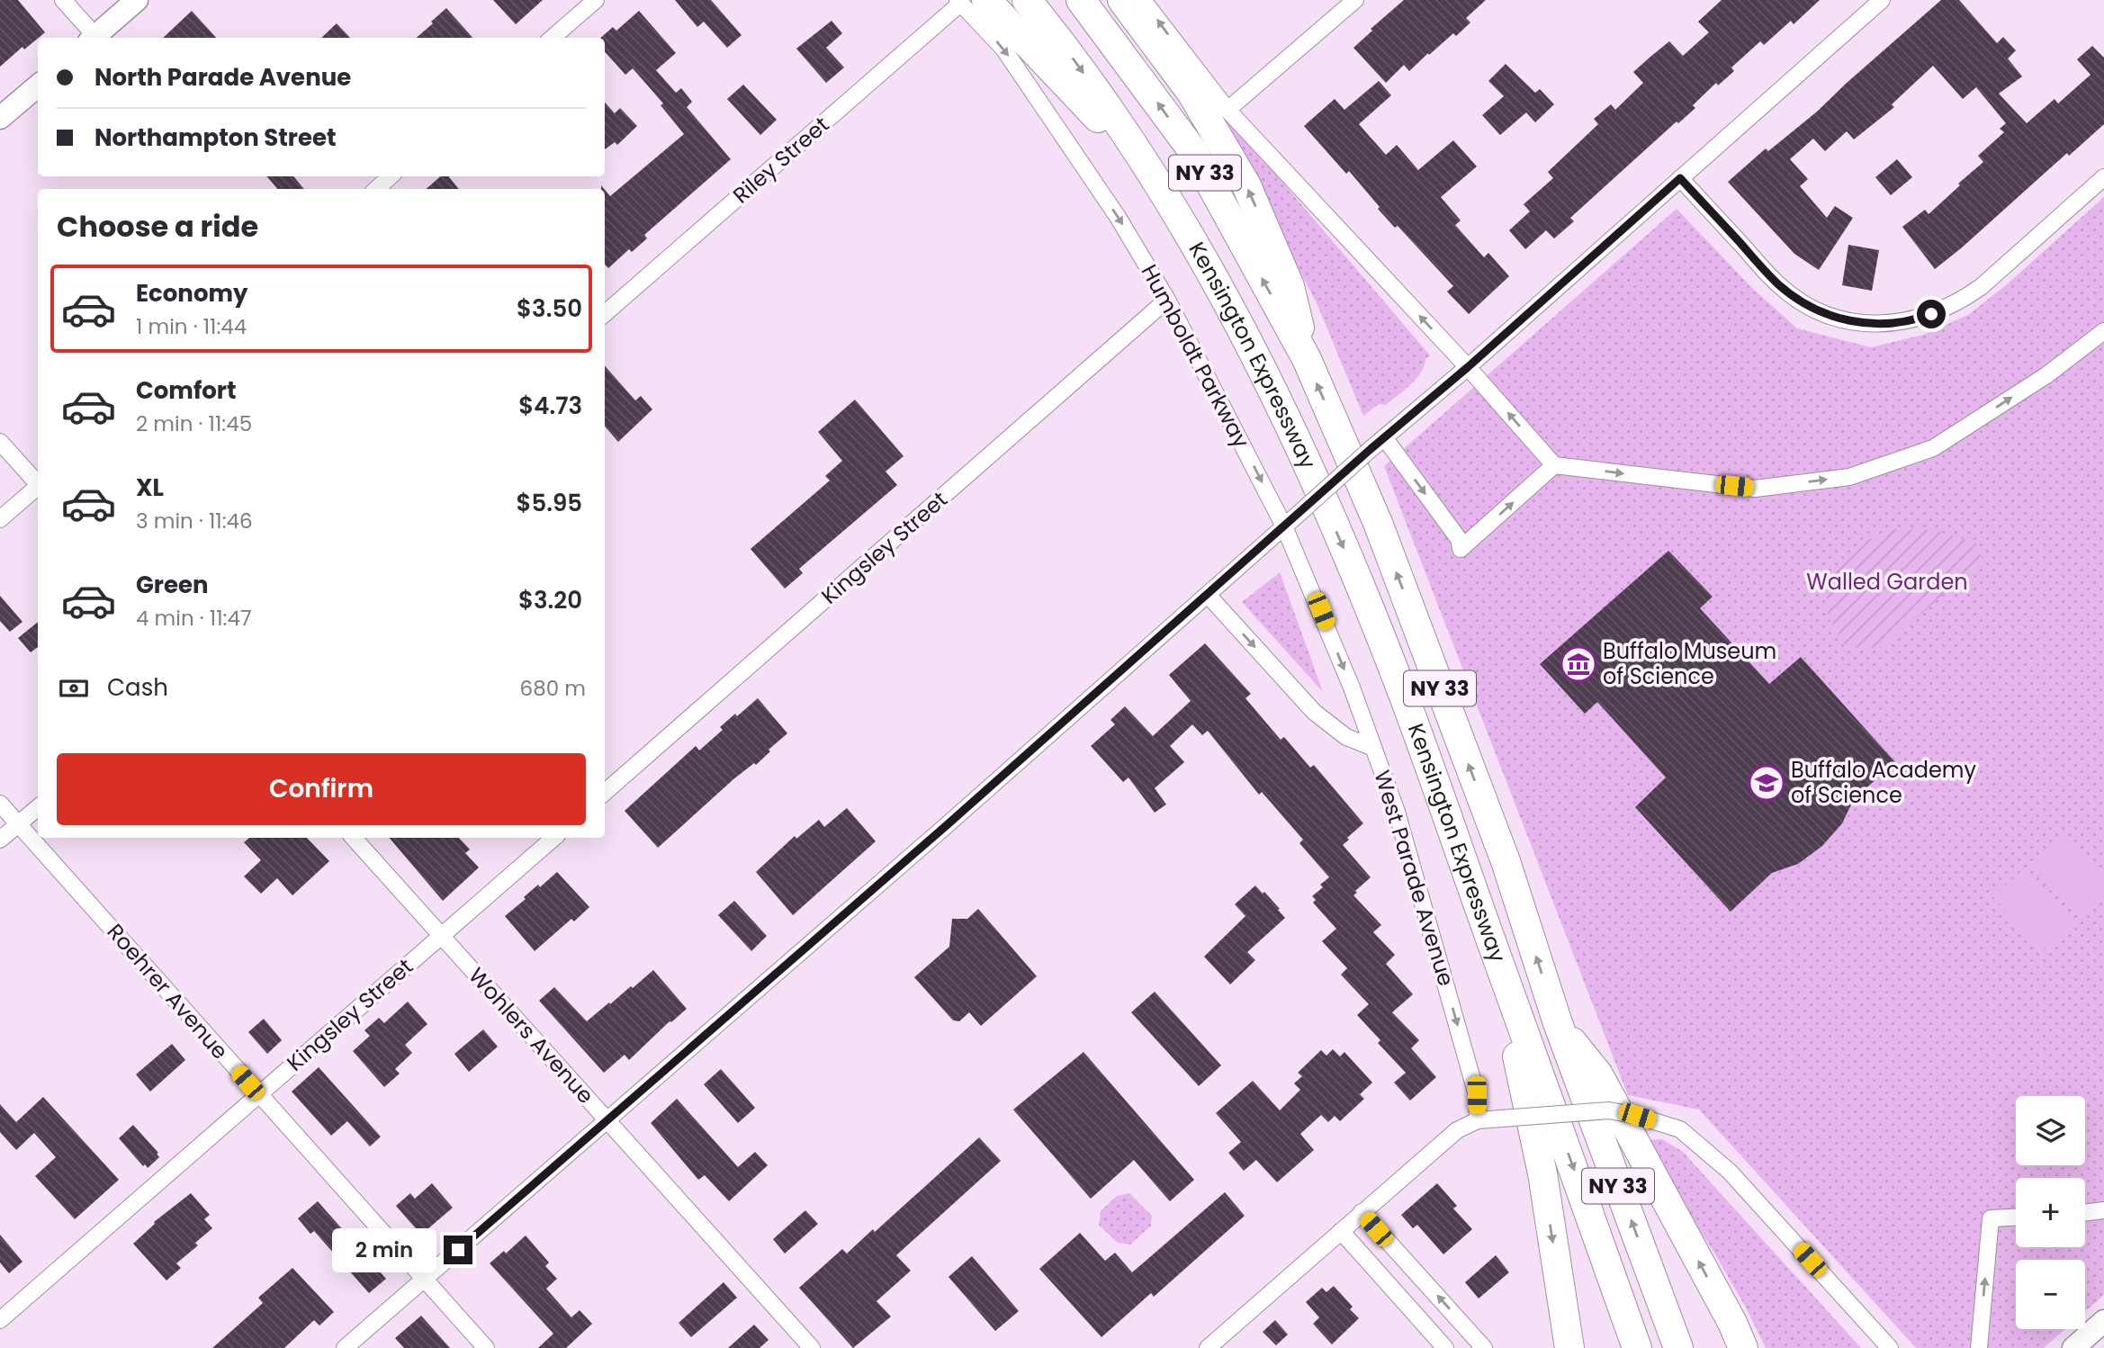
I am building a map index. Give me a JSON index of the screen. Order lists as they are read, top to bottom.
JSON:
{
  "streets": {
    "highway": ["NY 33", "Kensington Expressway"],
    "street": [
      "Riley Street",
      "Humboldt Parkway",
      "Kingsley Street",
      "West Parade Avenue",
      "Roehrer Avenue",
      "Wohlers Avenue"
    ]
  },
  "crossings": [
    ["Riley Street", "Humboldt Parkway"],
    ["Humboldt Parkway", "Kingsley Street"],
    ["Humboldt Parkway", "West Parade Avenue"],
    ["Kingsley Street", "Roehrer Avenue"],
    ["Kingsley Street", "Wohlers Avenue"]
  ],
  "one_way": ["Humboldt Parkway", "West Parade Avenue"],
  "parks": ["Walled Garden"],
  "places": {
    "museum": ["Buffalo Museum of Science"],
    "school or university": ["Buffalo Academy of Science"]
  },
  "page": {
    "banner": ["North Parade Avenue", "Northampton Street"],
    "heading": "Choose a ride",
    "list": [
      {
        "name": "Economy",
        "note": "1 min · 11:44",
        "value": "$3.50"
      },
      {
        "name": "Comfort",
        "note": "2 min · 11:45",
        "value": "$4.73"
      },
      {
        "name": "XL",
        "note": "3 min · 11:46",
        "value": "$5.95"
      },
      {
        "name": "Green",
        "note": "4 min · 11:47",
        "value": "$3.20"
      }
    ],
    "pay": ["Cash", "680 m"],
    "buttons": "Confirm",
    "map_buttons": ["+", "−"],
    "bubble": "2 min"
  }
}
